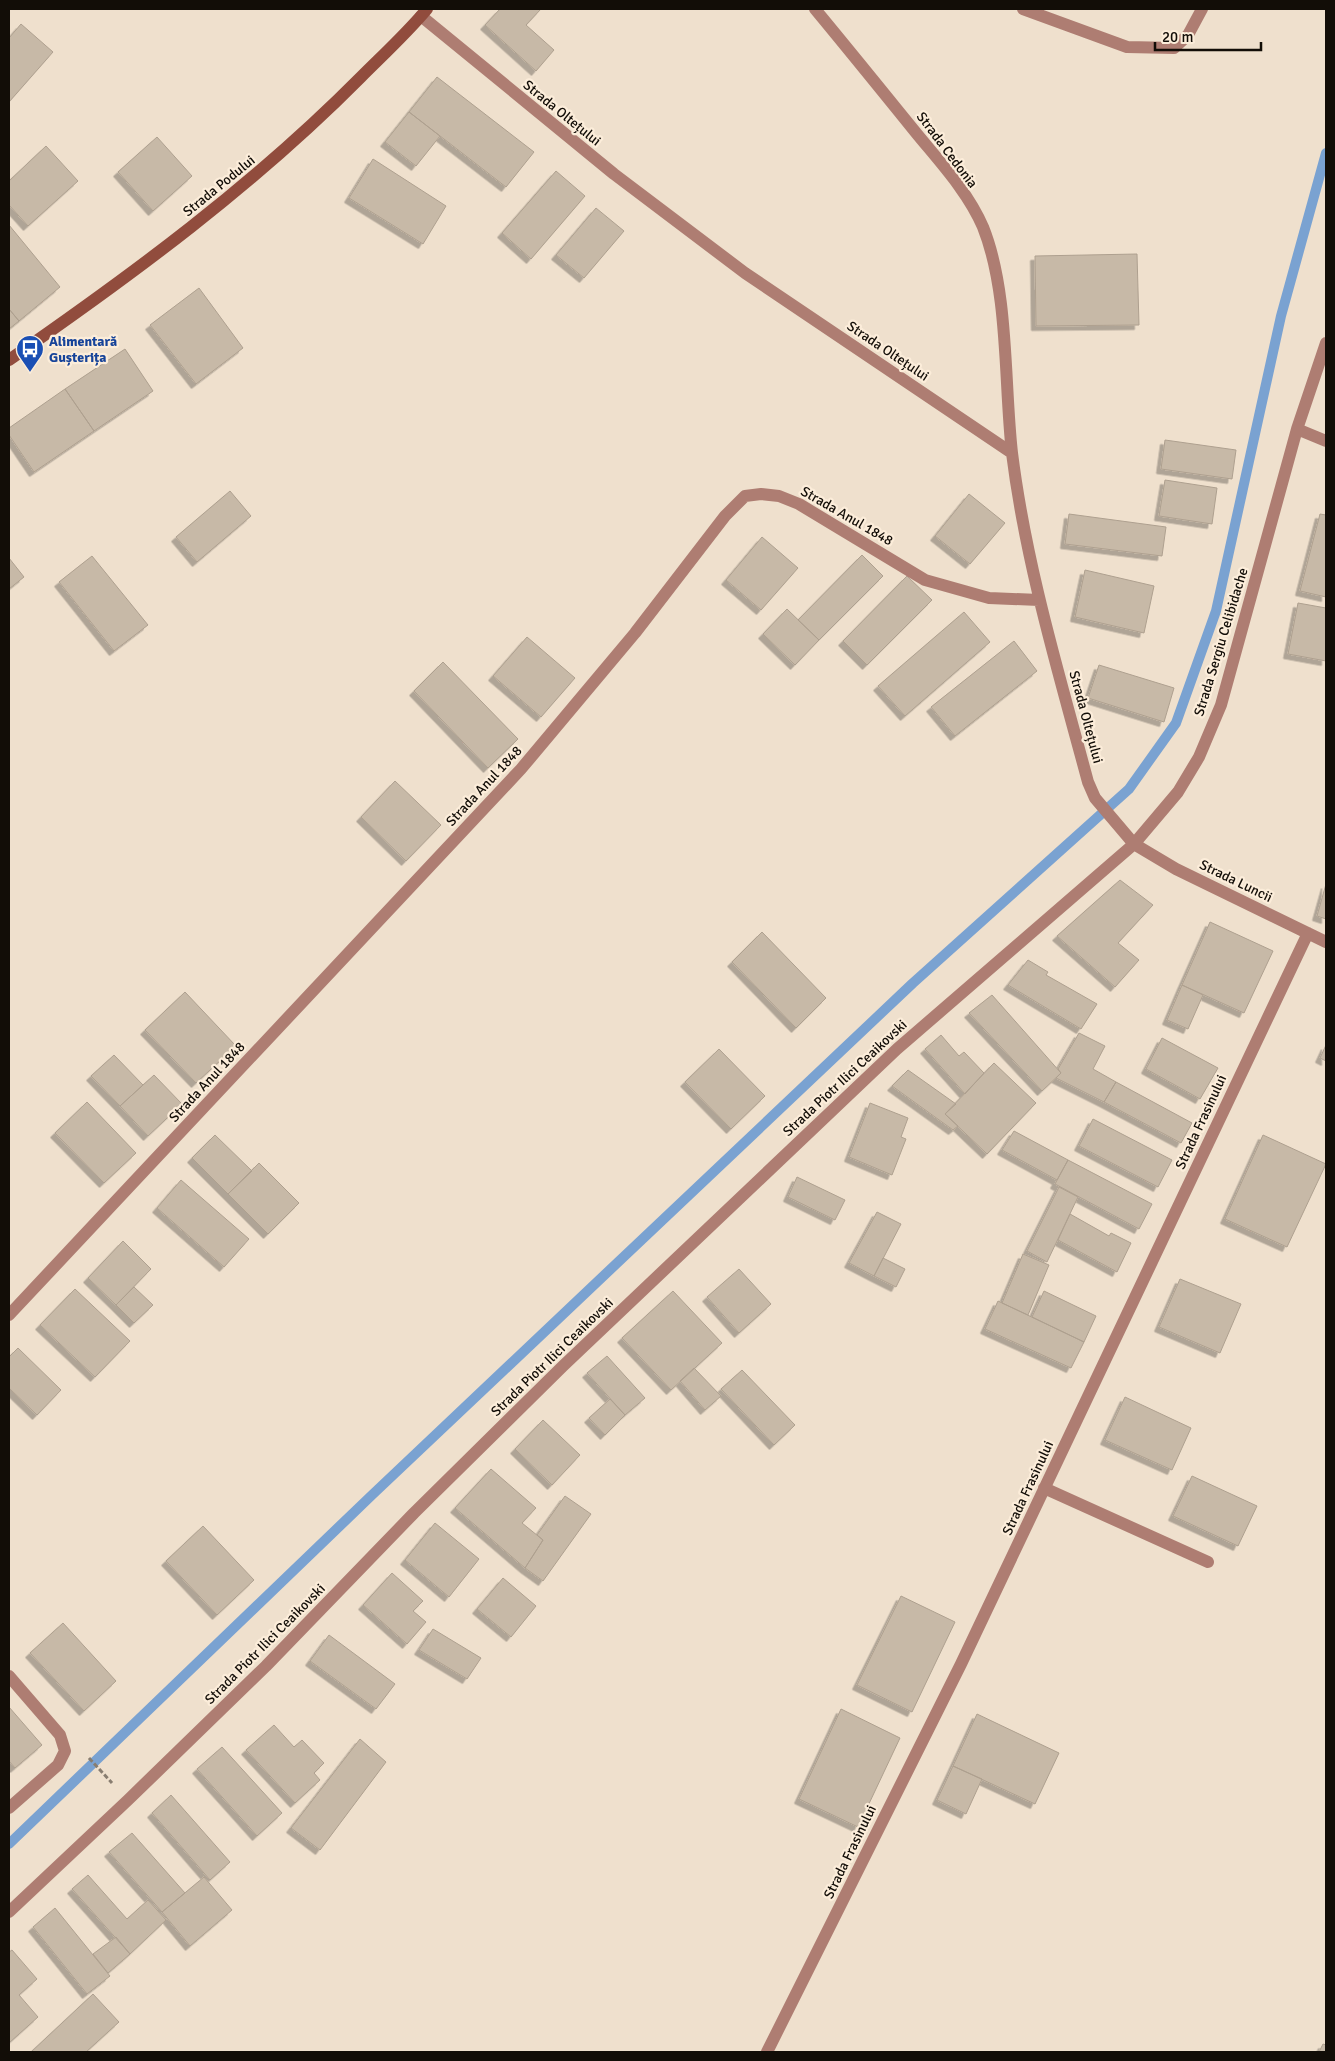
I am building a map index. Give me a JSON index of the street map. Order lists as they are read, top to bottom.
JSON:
{
  "streets": {
    "main road": ["Strada Podului"],
    "street": [
      "Strada Oltețului",
      "Strada Cedonia",
      "Strada Anul 1848",
      "Strada Sergiu Celibidache",
      "Strada Luncii",
      "Strada Piotr Ilici Ceaikovski",
      "Strada Frasinului"
    ]
  },
  "crossings": [
    ["Strada Oltețului", "Strada Cedonia"],
    ["Strada Oltețului", "Strada Podului"],
    ["Strada Oltețului", "Strada Anul 1848"],
    ["Strada Oltețului", "Strada Sergiu Celibidache"],
    ["Strada Oltețului", "Strada Luncii"],
    ["Strada Oltețului", "Strada Piotr Ilici Ceaikovski"],
    ["Strada Sergiu Celibidache", "Strada Luncii"],
    ["Strada Sergiu Celibidache", "Strada Piotr Ilici Ceaikovski"],
    ["Strada Luncii", "Strada Piotr Ilici Ceaikovski"],
    ["Strada Luncii", "Strada Frasinului"]
  ],
  "places": {
    "bus stop": ["Alimentară Gușterița"]
  },
  "scale_bar": "20 m"
}
